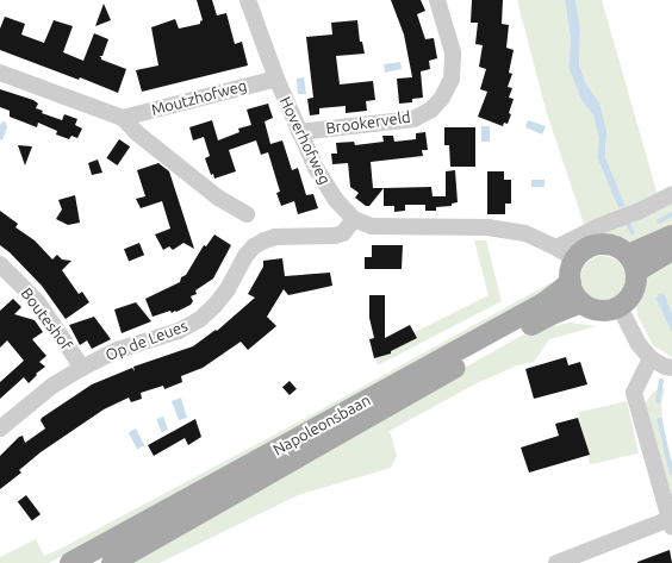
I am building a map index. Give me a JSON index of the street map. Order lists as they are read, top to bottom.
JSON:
{
  "streets": {
    "main road": ["Napoleonsbaan"],
    "street": [
      "Moutzhofweg",
      "Brookerveld",
      "Hoverhofweg",
      "Bouteshof",
      "Op de Leues"
    ]
  },
  "crossings": [
    ["Moutzhofweg", "Hoverhofweg"],
    ["Brookerveld", "Hoverhofweg"],
    ["Hoverhofweg", "Op de Leues"],
    ["Hoverhofweg", "Napoleonsbaan"],
    ["Bouteshof", "Op de Leues"]
  ]
}
